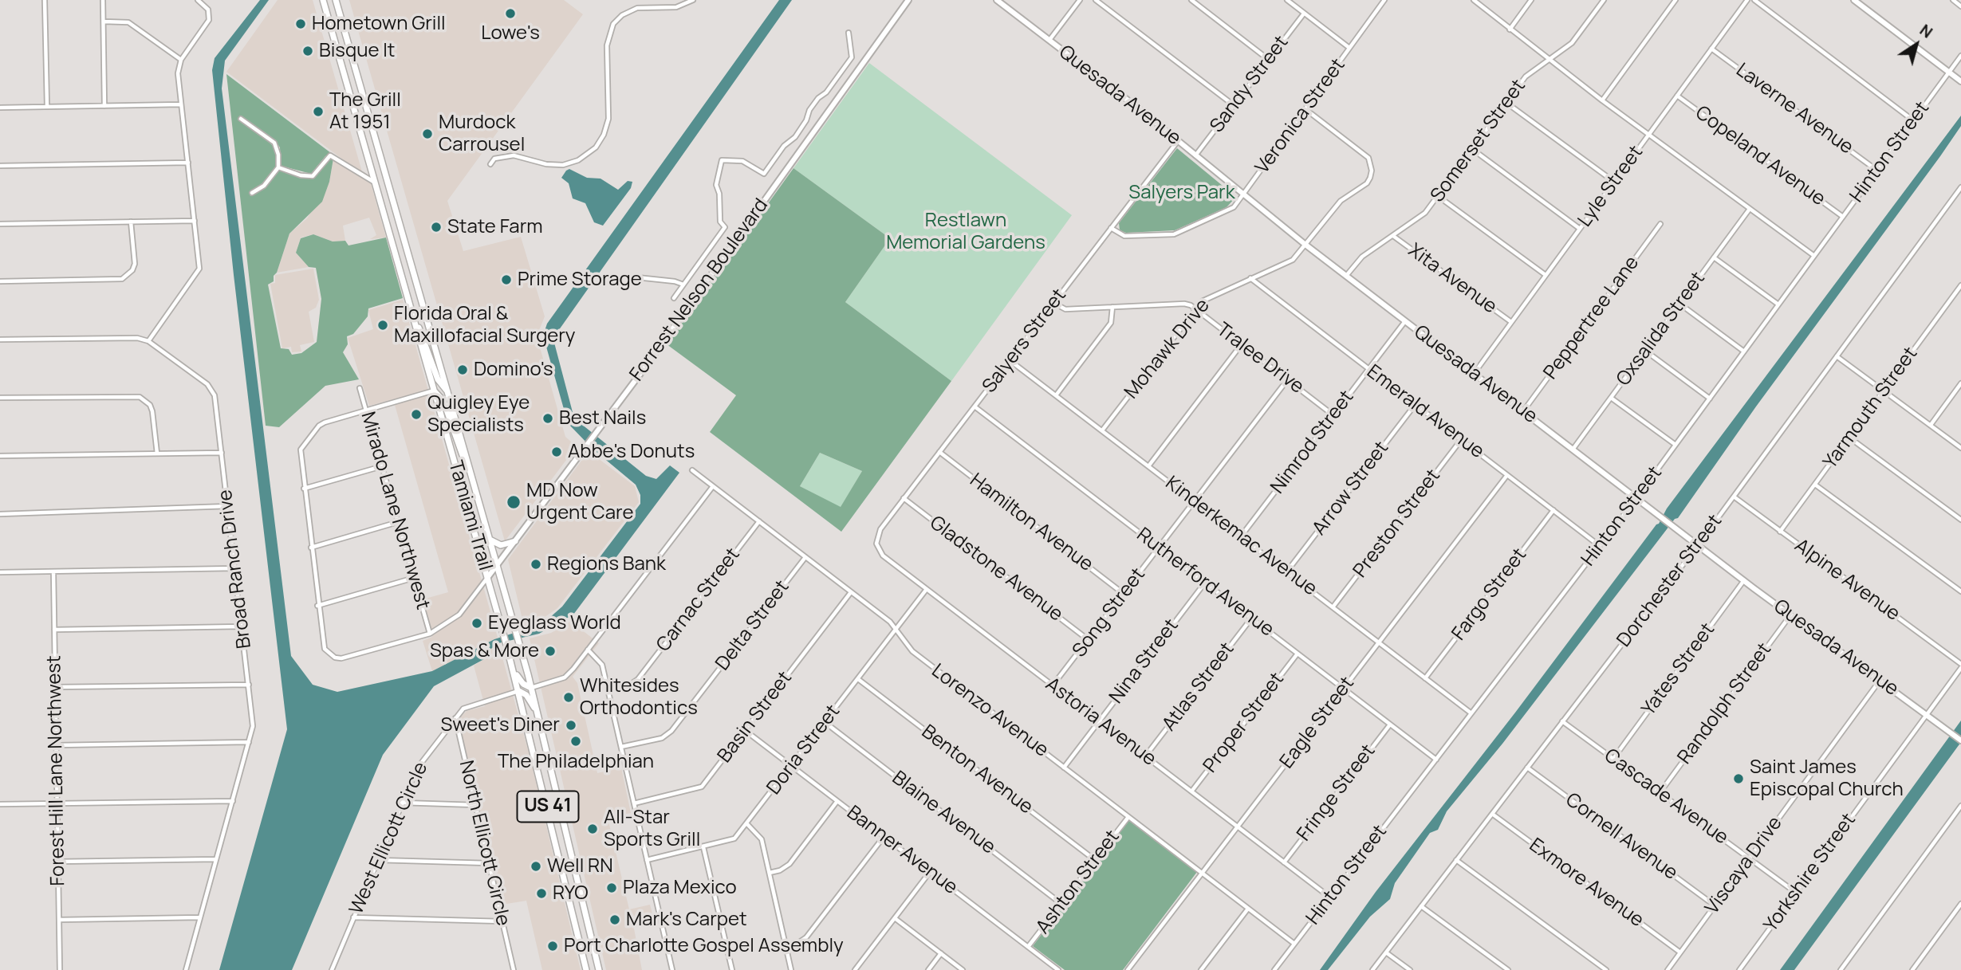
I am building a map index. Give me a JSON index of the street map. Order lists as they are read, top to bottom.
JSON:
{
  "streets": {
    "main road": ["Tamiami Trail", "US 41"],
    "street": [
      "Sandy Street",
      "Quesada Avenue",
      "Laverne Avenue",
      "Veronica Street",
      "Somerset Street",
      "Hinton Street",
      "Copeland Avenue",
      "Lyle Street",
      "Xita Avenue",
      "Forrest Nelson Boulevard",
      "Peppertree Lane",
      "Oxsalida Street",
      "Salyers Street",
      "Mohawk Drive",
      "Tralee Drive",
      "Yarmouth Street",
      "Emerald Avenue",
      "Nimrod Street",
      "Arrow Street",
      "Mirado Lane Northwest",
      "Hamilton Avenue",
      "Preston Street",
      "Kinderkemac Avenue",
      "Broad Ranch Drive",
      "Gladstone Avenue",
      "Alpine Avenue",
      "Dorchester Street",
      "Rutherford Avenue",
      "Fargo Street",
      "Carnac Street",
      "Song Street",
      "Delta Street",
      "Nina Street",
      "Yates Street",
      "Atlas Street",
      "Randolph Street",
      "Lorenzo Avenue",
      "Basin Street",
      "Astoria Avenue",
      "Proper Street",
      "Eagle Street",
      "Doria Street",
      "Benton Avenue",
      "Forest Hill Lane Northwest",
      "Fringe Street",
      "Cascade Avenue",
      "Blaine Avenue",
      "Cornell Avenue",
      "West Ellicott Circle",
      "North Ellicott Circle",
      "Banner Avenue",
      "Viscaya Drive",
      "Yorkshire Street",
      "Ashton Street",
      "Exmore Avenue"
    ]
  },
  "crossings": [
    ["Sandy Street", "Quesada Avenue"],
    ["Quesada Avenue", "Veronica Street"],
    ["Quesada Avenue", "Somerset Street"],
    ["Quesada Avenue", "Hinton Street"],
    ["Quesada Avenue", "Lyle Street"],
    ["Quesada Avenue", "Peppertree Lane"],
    ["Quesada Avenue", "Oxsalida Street"],
    ["Quesada Avenue", "Salyers Street"],
    ["Quesada Avenue", "Mohawk Drive"],
    ["Quesada Avenue", "Nimrod Street"],
    ["Quesada Avenue", "Dorchester Street"],
    ["Quesada Avenue", "Yates Street"],
    ["Quesada Avenue", "Randolph Street"],
    ["Quesada Avenue", "Viscaya Drive"],
    ["Quesada Avenue", "Yorkshire Street"],
    ["Laverne Avenue", "Hinton Street"],
    ["Laverne Avenue", "Lyle Street"],
    ["Veronica Street", "Salyers Street"],
    ["Veronica Street", "Mohawk Drive"],
    ["Somerset Street", "Xita Avenue"],
    ["Hinton Street", "Copeland Avenue"],
    ["Hinton Street", "Emerald Avenue"],
    ["Hinton Street", "Kinderkemac Avenue"],
    ["Hinton Street", "Rutherford Avenue"],
    ["Hinton Street", "Lorenzo Avenue"],
    ["Hinton Street", "Astoria Avenue"],
    ["Copeland Avenue", "Lyle Street"],
    ["Lyle Street", "Xita Avenue"],
    ["Forrest Nelson Boulevard", "Tamiami Trail"],
    ["Salyers Street", "Tralee Drive"],
    ["Salyers Street", "Hamilton Avenue"],
    ["Salyers Street", "Kinderkemac Avenue"],
    ["Salyers Street", "Gladstone Avenue"],
    ["Salyers Street", "Rutherford Avenue"],
    ["Salyers Street", "Astoria Avenue"],
    ["Mohawk Drive", "Tralee Drive"],
    ["Mohawk Drive", "Emerald Avenue"],
    ["Mohawk Drive", "Kinderkemac Avenue"],
    ["Tralee Drive", "Nimrod Street"],
    ["Tralee Drive", "Song Street"],
    ["Yarmouth Street", "Alpine Avenue"],
    ["Emerald Avenue", "Nimrod Street"],
    ["Emerald Avenue", "Arrow Street"],
    ["Emerald Avenue", "Preston Street"],
    ["Emerald Avenue", "Fargo Street"],
    ["Emerald Avenue", "Eagle Street"],
    ["Nimrod Street", "Kinderkemac Avenue"],
    ["Arrow Street", "Kinderkemac Avenue"],
    ["Tamiami Trail", "West Ellicott Circle"],
    ["Hamilton Avenue", "Song Street"],
    ["Preston Street", "Kinderkemac Avenue"],
    ["Kinderkemac Avenue", "Fargo Street"],
    ["Kinderkemac Avenue", "Song Street"],
    ["Kinderkemac Avenue", "Eagle Street"],
    ["Gladstone Avenue", "Song Street"],
    ["Alpine Avenue", "Dorchester Street"],
    ["Dorchester Street", "Cascade Avenue"],
    ["Dorchester Street", "Cornell Avenue"],
    ["Dorchester Street", "Exmore Avenue"],
    ["Rutherford Avenue", "Song Street"],
    ["Rutherford Avenue", "Nina Street"],
    ["Rutherford Avenue", "Atlas Street"],
    ["Rutherford Avenue", "Proper Street"],
    ["Rutherford Avenue", "Eagle Street"],
    ["Rutherford Avenue", "Fringe Street"],
    ["Carnac Street", "Lorenzo Avenue"],
    ["Song Street", "Astoria Avenue"],
    ["Delta Street", "Lorenzo Avenue"],
    ["Nina Street", "Lorenzo Avenue"],
    ["Nina Street", "Astoria Avenue"],
    ["Yates Street", "Cascade Avenue"],
    ["Atlas Street", "Astoria Avenue"],
    ["Randolph Street", "Cascade Avenue"],
    ["Lorenzo Avenue", "Basin Street"],
    ["Lorenzo Avenue", "Eagle Street"],
    ["Lorenzo Avenue", "Doria Street"],
    ["Lorenzo Avenue", "Ashton Street"],
    ["Basin Street", "Banner Avenue"],
    ["Astoria Avenue", "Proper Street"],
    ["Astoria Avenue", "Eagle Street"],
    ["Astoria Avenue", "Doria Street"],
    ["Astoria Avenue", "Fringe Street"],
    ["Doria Street", "Benton Avenue"],
    ["Doria Street", "Blaine Avenue"],
    ["Doria Street", "Banner Avenue"],
    ["Benton Avenue", "Ashton Street"],
    ["Cascade Avenue", "Viscaya Drive"],
    ["Cascade Avenue", "Yorkshire Street"],
    ["Blaine Avenue", "Ashton Street"],
    ["Cornell Avenue", "Viscaya Drive"],
    ["West Ellicott Circle", "North Ellicott Circle"],
    ["Banner Avenue", "Ashton Street"],
    ["Viscaya Drive", "Exmore Avenue"]
  ],
  "parks": ["Salyers Park", "Restlawn Memorial Gardens"],
  "places": [
    "Lowe's",
    "Hometown Grill",
    "Bisque It",
    "The Grill At 1951",
    "Murdock Carrousel",
    "State Farm",
    "Prime Storage",
    "Florida Oral & Maxillofacial Surgery",
    "Domino's",
    "Quigley Eye Specialists",
    "Best Nails",
    "Abbe's Donuts",
    "MD Now Urgent Care",
    "Regions Bank",
    "Eyeglass World",
    "Spas & More",
    "Whitesides Orthodontics",
    "Sweet's Diner",
    "The Philadelphian",
    "Saint James Episcopal Church",
    "All-Star Sports Grill",
    "Well RN",
    "Plaza Mexico",
    "RYO",
    "Mark's Carpet",
    "Port Charlotte Gospel Assembly"
  ],
  "north": "top right"
}
